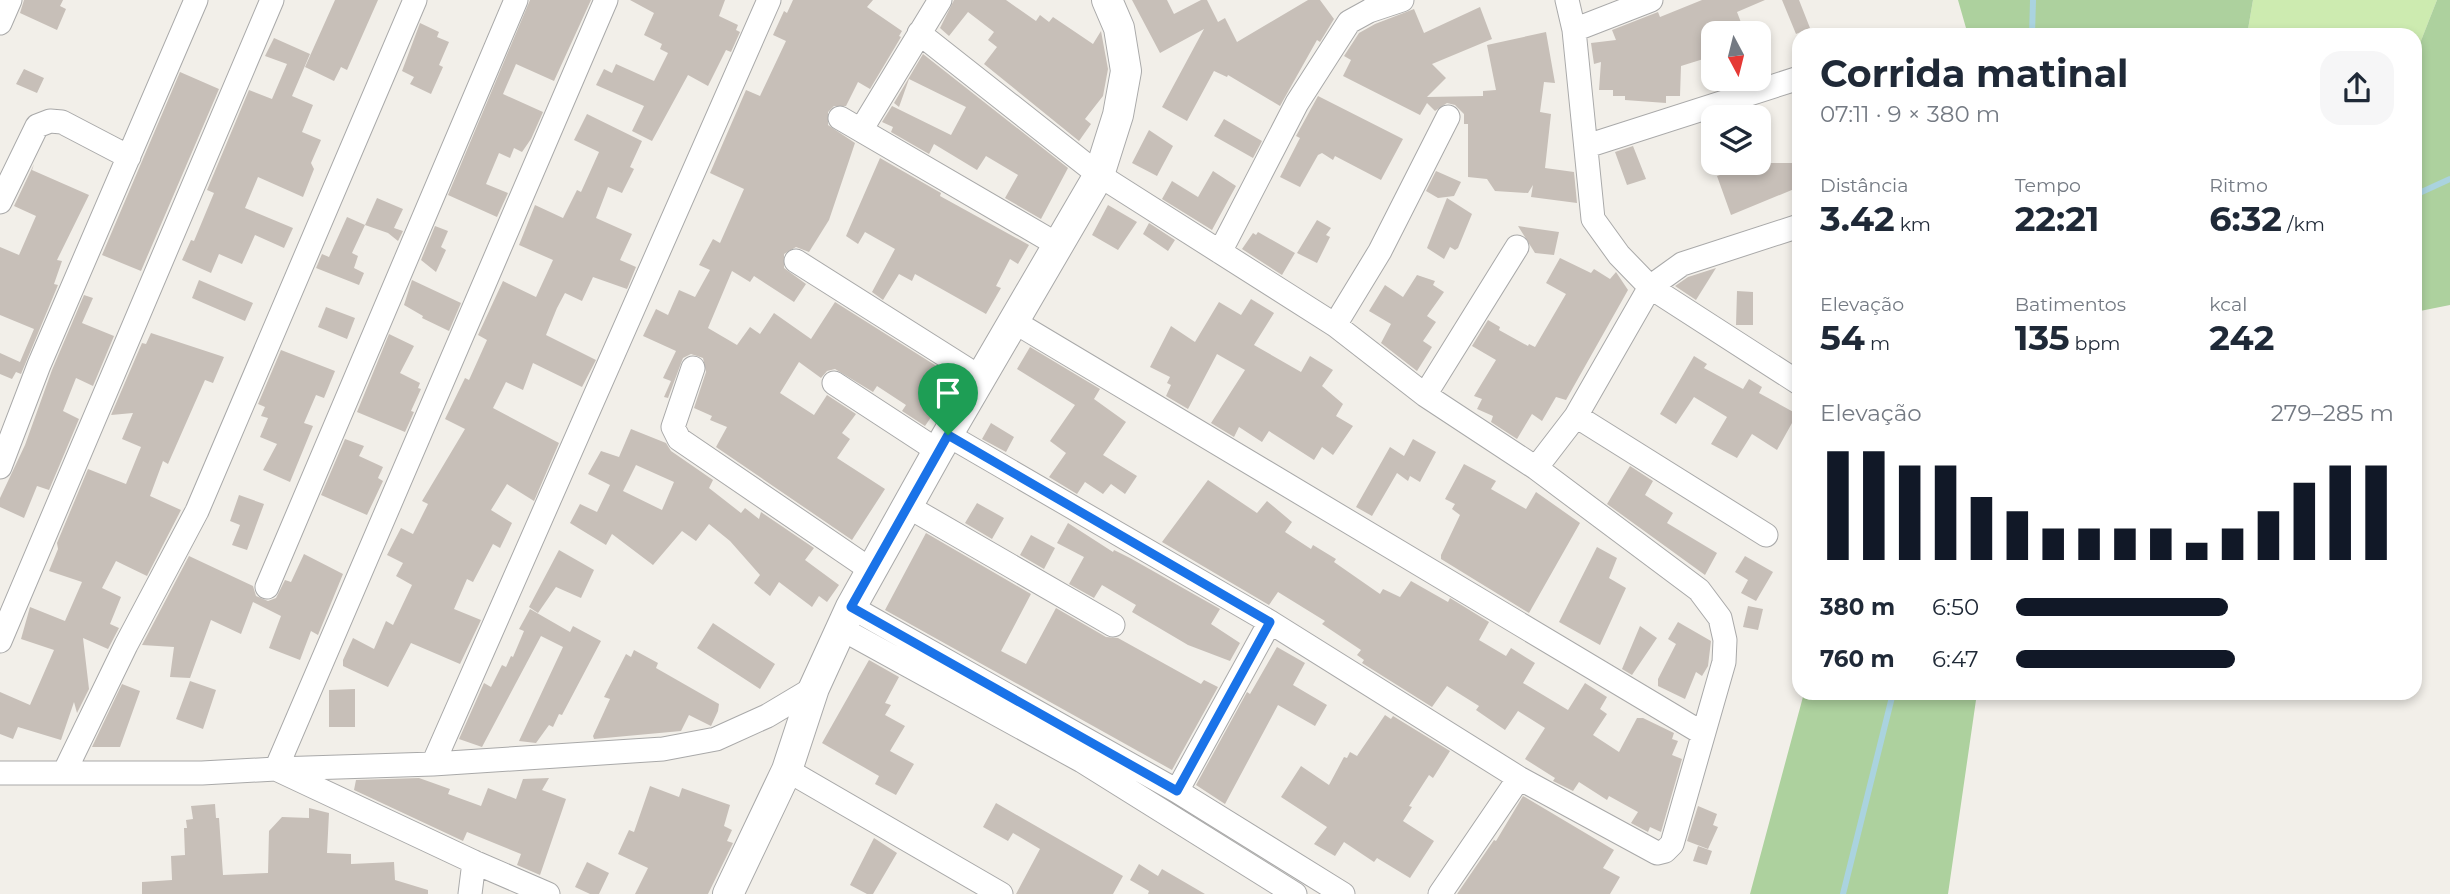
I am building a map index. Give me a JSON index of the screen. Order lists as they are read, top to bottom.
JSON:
{
  "north": "bottom",
  "page": {
    "heading": ["Corrida matinal", "07:11 · 9 × 380 m"],
    "stats": [
      ["Distância", "3.42 km"],
      ["Tempo", "22:21"],
      ["Ritmo", "6:32 /km"],
      ["Elevação", "54 m"],
      ["Batimentos", "135 bpm"],
      ["kcal", "242"]
    ],
    "chart": ["Elevação", "279–285 m"],
    "list": [
      {
        "name": "380 m",
        "note": "6:50"
      },
      {
        "name": "760 m",
        "note": "6:47"
      }
    ]
  }
}
